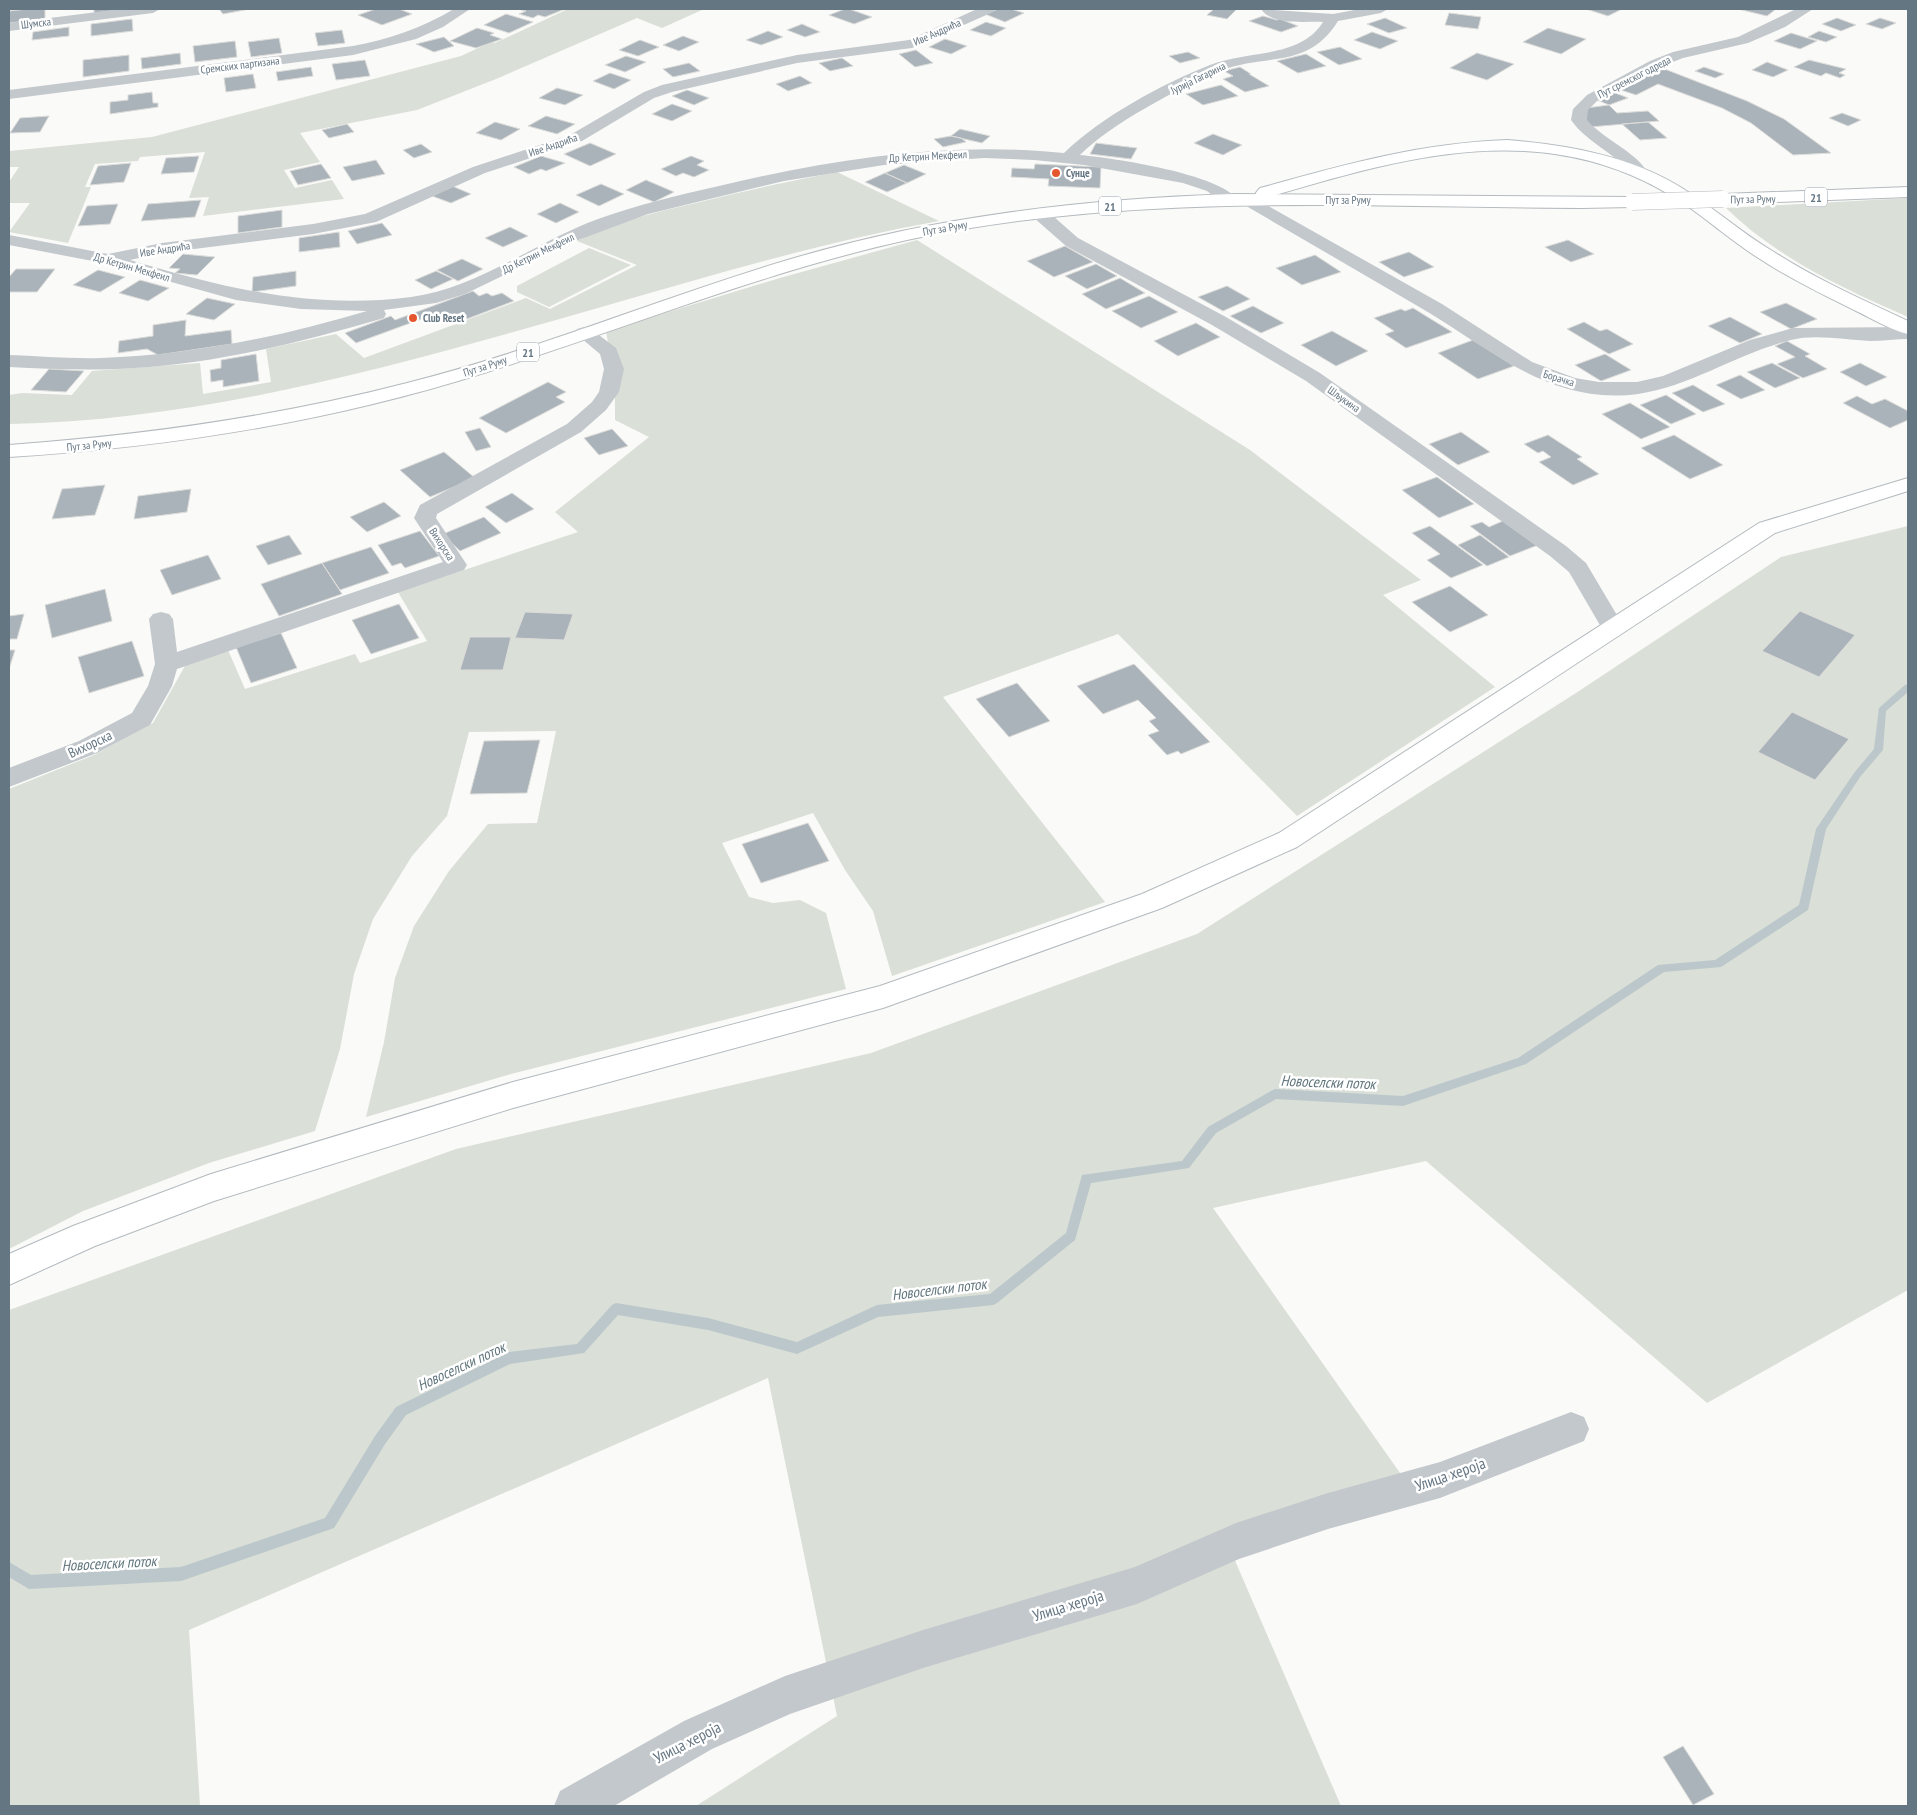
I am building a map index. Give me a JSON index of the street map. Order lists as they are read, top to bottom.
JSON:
{
  "streets": {
    "main road": ["21", "Пут за Руму"],
    "street": [
      "Шумска",
      "Иве Андрића",
      "Сремских партизана",
      "Пут сремског одреда",
      "Јурија Гагарина",
      "Др Кетрин Мекфеил",
      "Борачка",
      "Шљукина",
      "Вихорска",
      "Улица хероја"
    ]
  },
  "crossings": [
    ["Иве Андрића", "Др Кетрин Мекфеил"],
    ["Јурија Гагарина", "Др Кетрин Мекфеил"],
    ["Др Кетрин Мекфеил", "Пут за Руму"],
    ["Др Кетрин Мекфеил", "Борачка"],
    ["Пут за Руму", "Борачка"],
    ["Пут за Руму", "Шљукина"],
    ["Пут за Руму", "Вихорска"]
  ],
  "water": ["Новоселски поток"],
  "places": ["Сунце", "Club Reset"]
}
